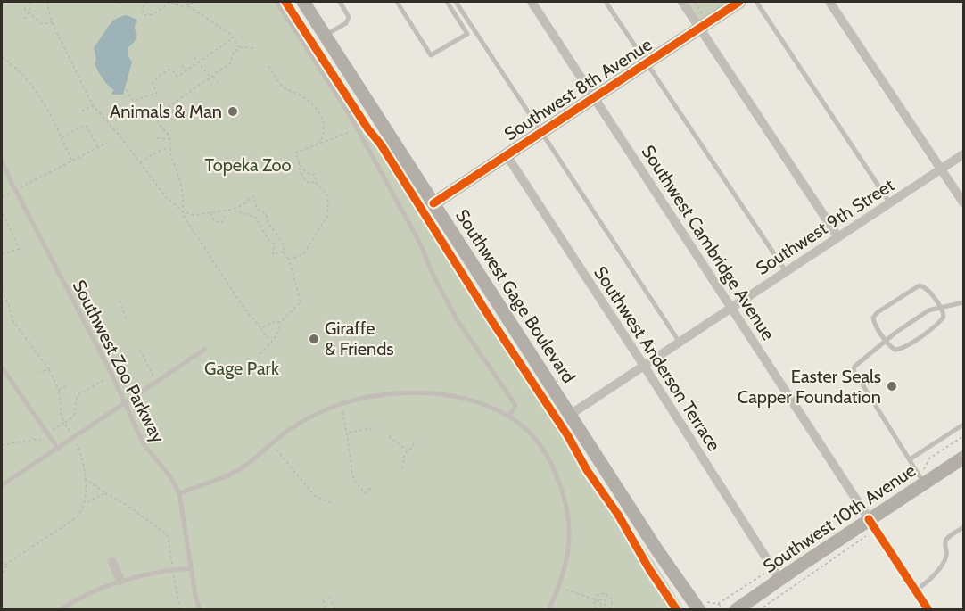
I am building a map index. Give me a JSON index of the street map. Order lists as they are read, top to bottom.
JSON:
{
  "streets": {
    "main road": ["Southwest 8th Avenue", "Southwest Gage Boulevard", "Southwest 10th Avenue"],
    "street": ["Southwest 9th Street", "Southwest Cambridge Avenue", "Southwest Anderson Terrace"],
    "lane": ["Southwest Zoo Parkway"]
  },
  "crossings": [
    ["Southwest 8th Avenue", "Southwest Cambridge Avenue"],
    ["Southwest 8th Avenue", "Southwest Gage Boulevard"],
    ["Southwest 8th Avenue", "Southwest Anderson Terrace"],
    ["Southwest 9th Street", "Southwest Cambridge Avenue"],
    ["Southwest 9th Street", "Southwest Gage Boulevard"],
    ["Southwest 9th Street", "Southwest Anderson Terrace"],
    ["Southwest Cambridge Avenue", "Southwest 10th Avenue"],
    ["Southwest Anderson Terrace", "Southwest 10th Avenue"]
  ],
  "parks": ["Topeka Zoo", "Gage Park"],
  "places": ["Animals & Man", "Giraffe & Friends", "Easter Seals Capper Foundation"]
}
